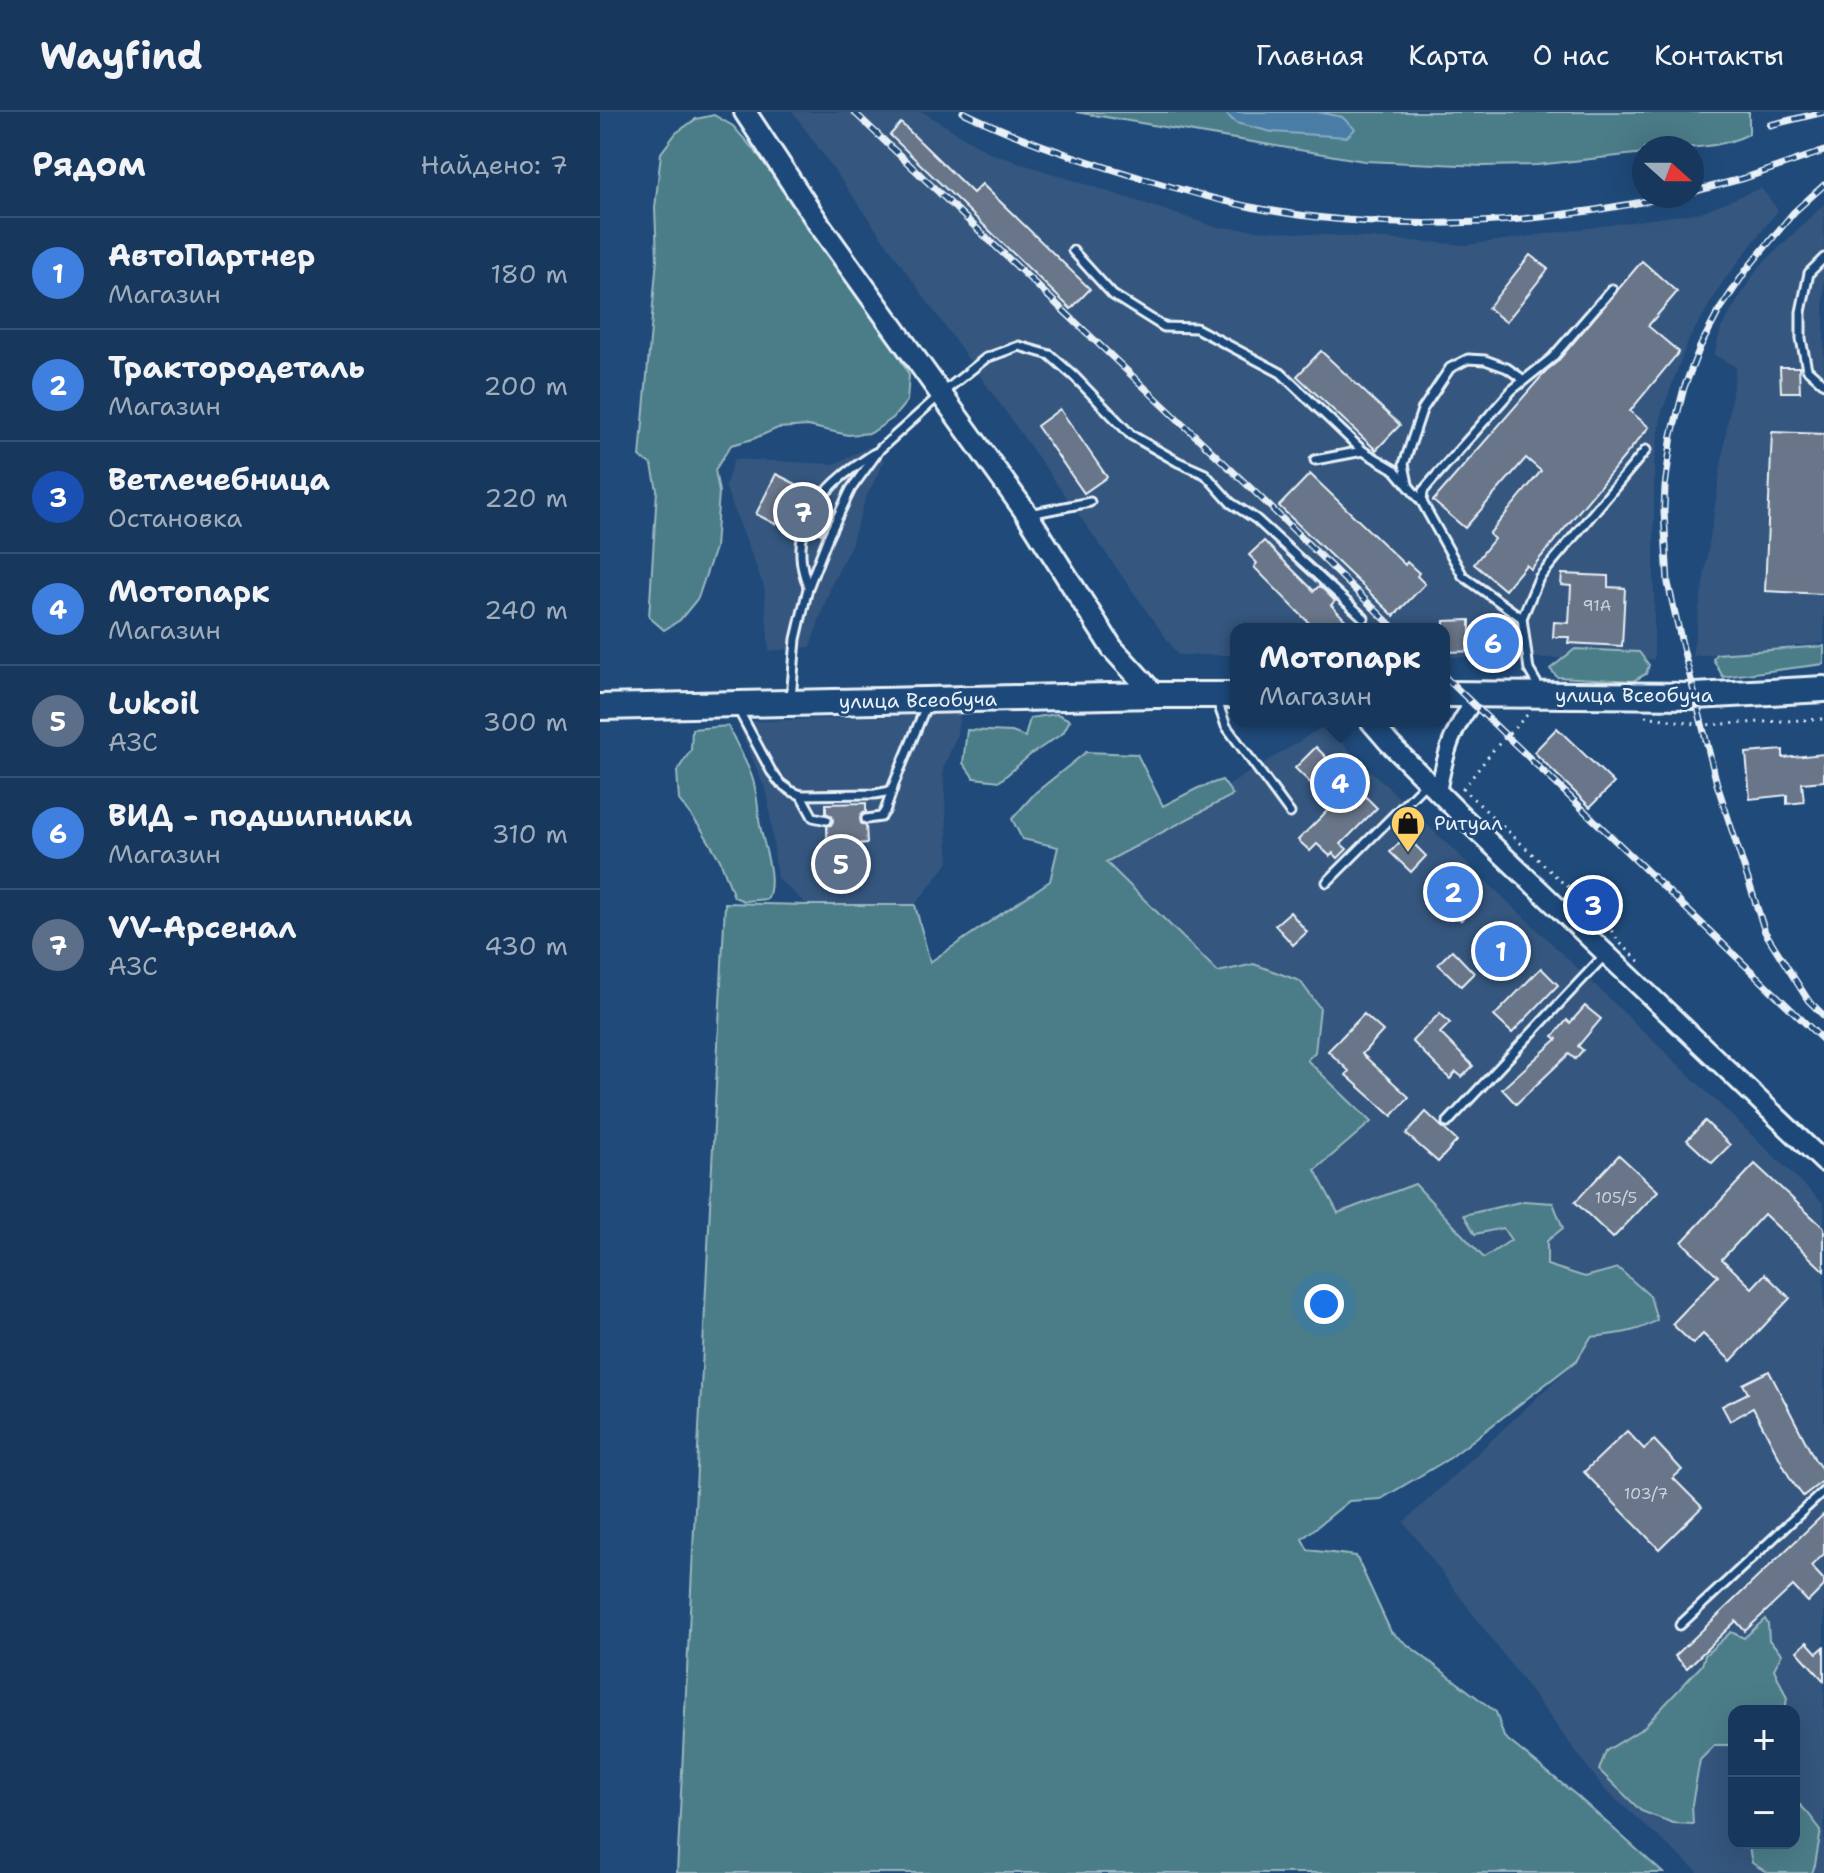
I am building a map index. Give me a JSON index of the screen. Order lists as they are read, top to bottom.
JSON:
{
  "streets": {
    "main road": ["улица Всеобуча"]
  },
  "places": {
    "shop": ["Ритуал"]
  },
  "house_numbers": ["91А", "105/5", "103/7"],
  "north": "right",
  "page": {
    "header": "Wayfind",
    "nav": [
      "Главная",
      "Карта",
      "О нас",
      "Контакты"
    ],
    "heading": ["Рядом", "Найдено: 7"],
    "list": [
      {
        "mark": "1",
        "name": "АвтоПартнер",
        "note": "Магазин",
        "value": "180 m"
      },
      {
        "mark": "2",
        "name": "Трактородеталь",
        "note": "Магазин",
        "value": "200 m"
      },
      {
        "mark": "3",
        "name": "Ветлечебница",
        "note": "Остановка",
        "value": "220 m"
      },
      {
        "mark": "4",
        "name": "Мотопарк",
        "note": "Магазин",
        "value": "240 m"
      },
      {
        "mark": "5",
        "name": "Lukoil",
        "note": "АЗС",
        "value": "300 m"
      },
      {
        "mark": "6",
        "name": "ВИД - подшипники",
        "note": "Магазин",
        "value": "310 m"
      },
      {
        "mark": "7",
        "name": "VV-Арсенал",
        "note": "АЗС",
        "value": "430 m"
      }
    ],
    "pins": [
      "7",
      "6",
      "4",
      "5",
      "2",
      "3",
      "1"
    ],
    "popup": ["Мотопарк", "Магазин"],
    "map_buttons": ["+", "−"]
  }
}
